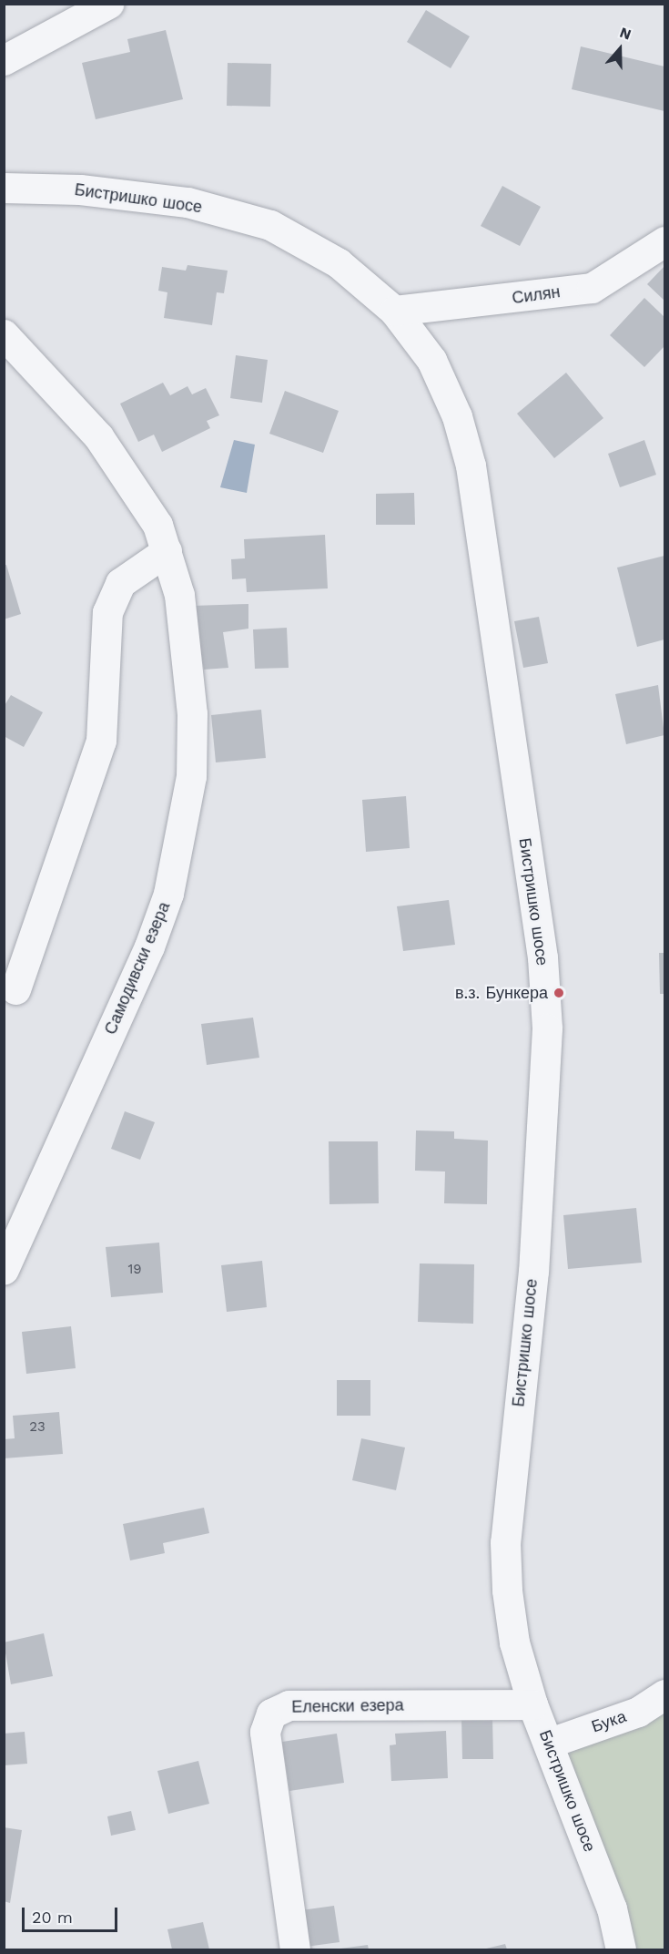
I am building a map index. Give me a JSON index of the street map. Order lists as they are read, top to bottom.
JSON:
{
  "streets": {
    "street": [
      "Бистришко шосе",
      "Силян",
      "Самодивски езера",
      "Еленски езера",
      "Бука"
    ]
  },
  "crossings": [
    ["Бистришко шосе", "Силян"],
    ["Бистришко шосе", "Еленски езера"],
    ["Бистришко шосе", "Бука"]
  ],
  "places": ["в.з. Бункера"],
  "house_numbers": ["19", "23"],
  "scale_bar": "20 m",
  "north": "top"
}
